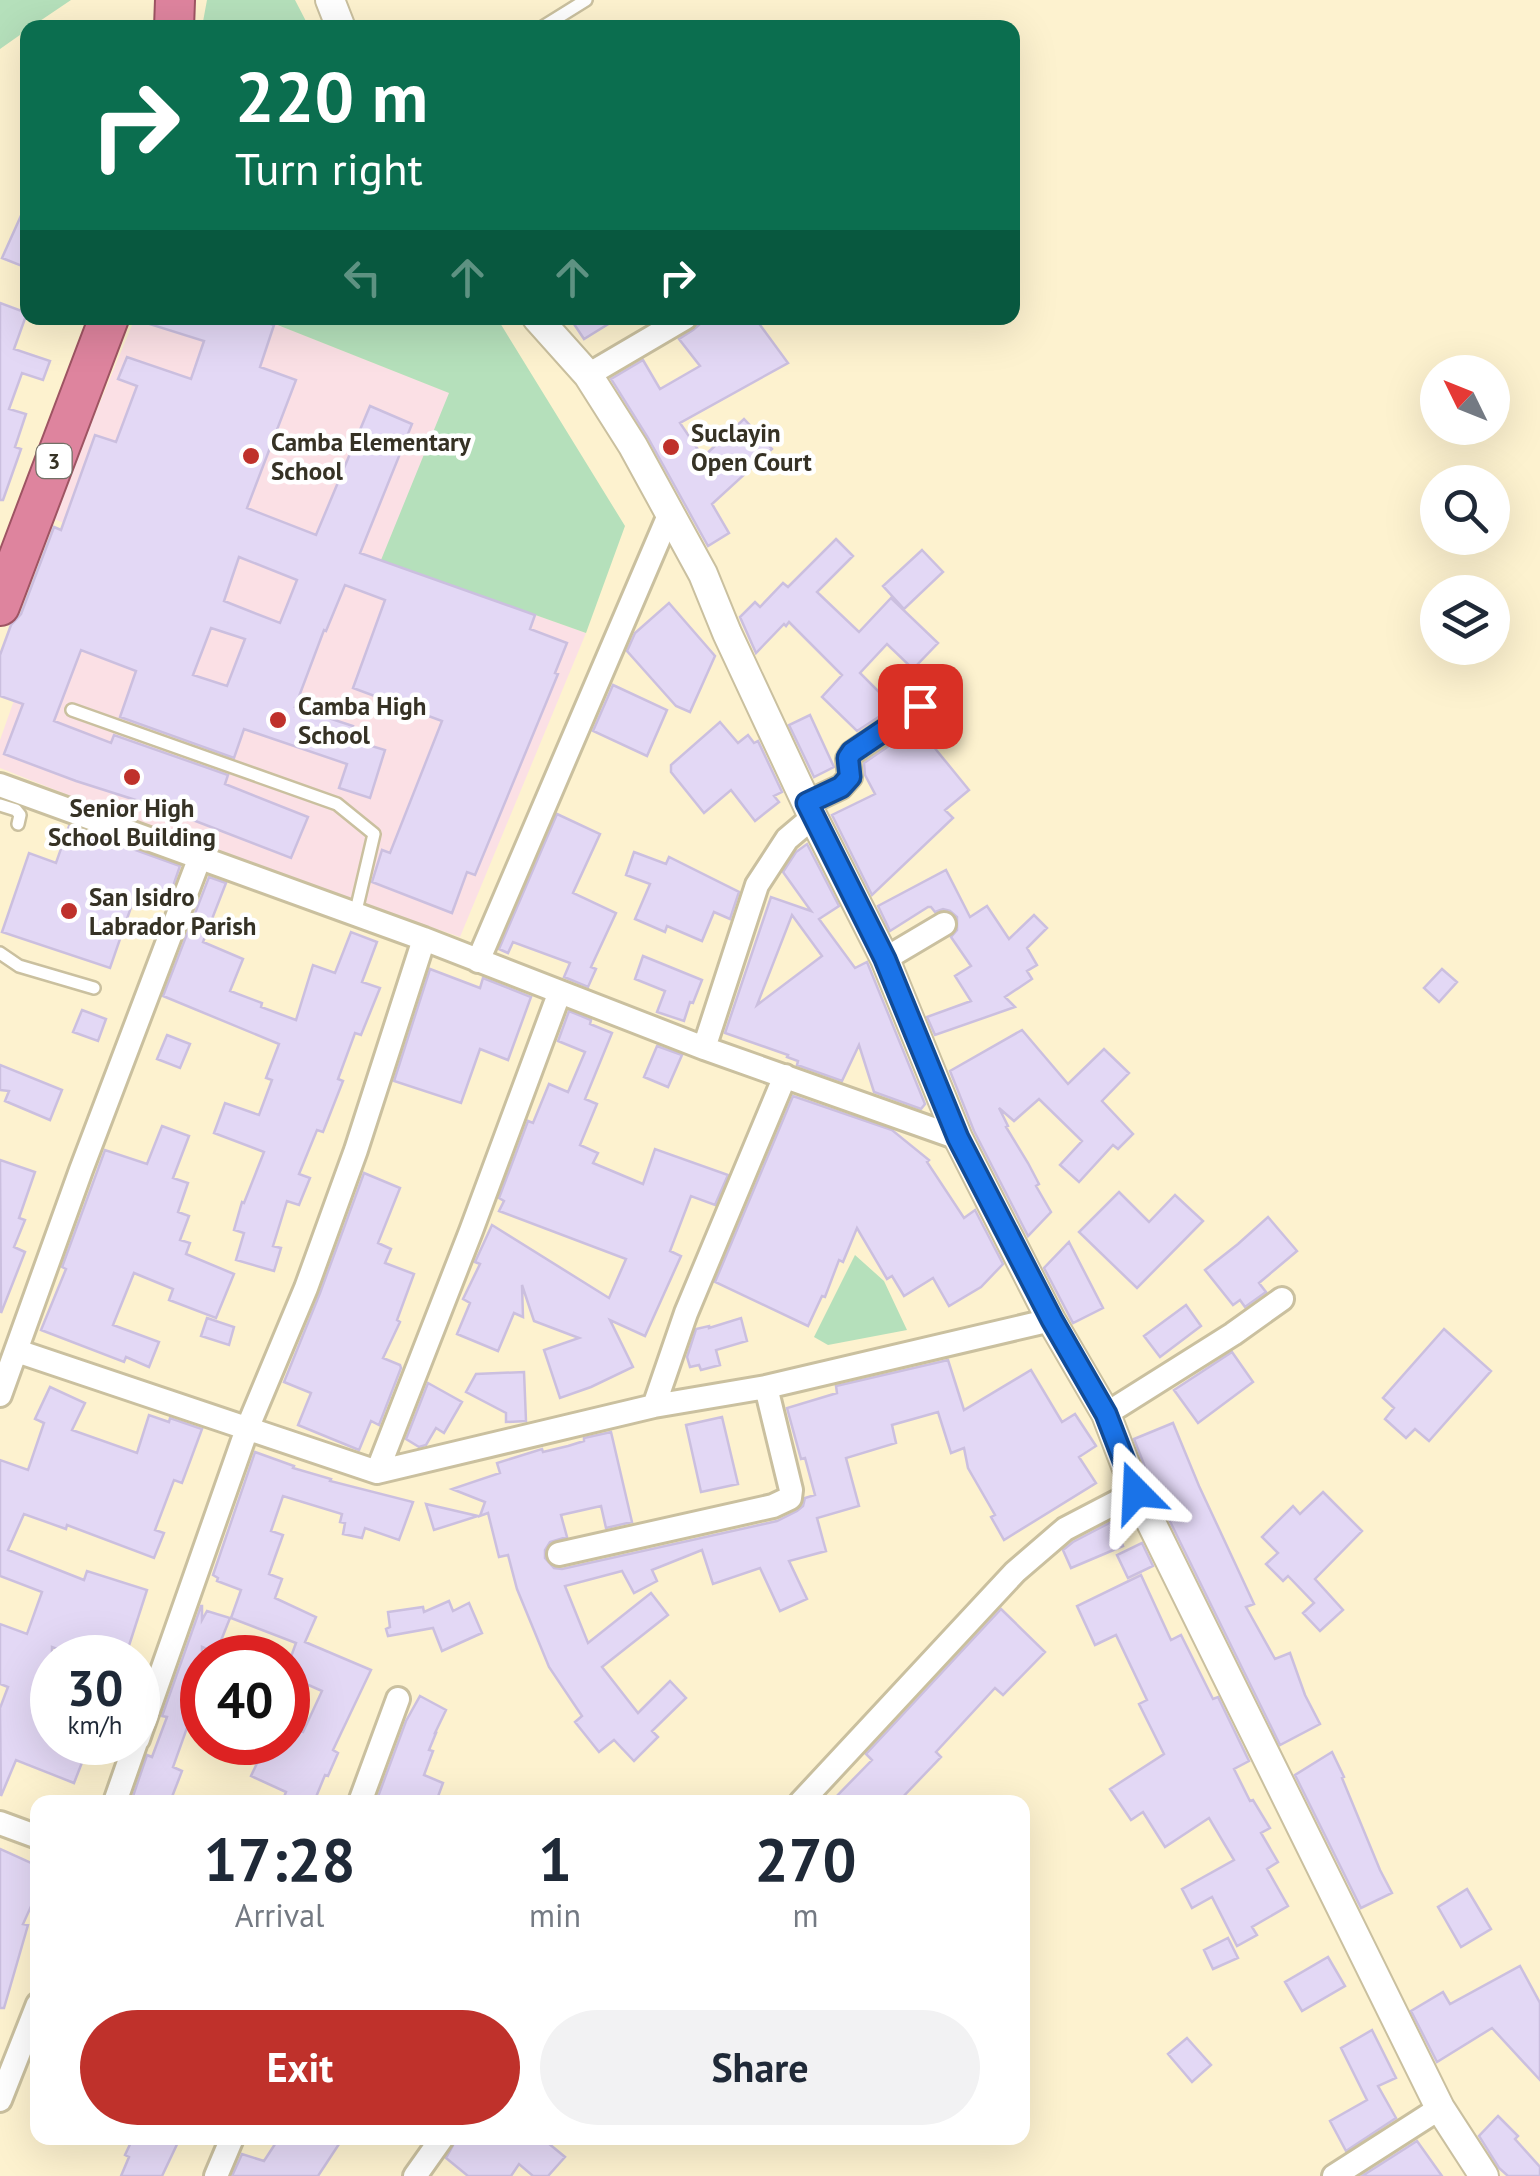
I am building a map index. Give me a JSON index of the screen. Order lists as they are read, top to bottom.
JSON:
{
  "streets": {
    "highway": ["3"]
  },
  "places": [
    "Suclayin Open Court",
    "Camba Elementary School",
    "Camba High School",
    "Senior High School Building",
    "San Isidro Labrador Parish"
  ],
  "north": "top left",
  "page": {
    "turn": ["220 m", "Turn right"],
    "speed": "30 km/h",
    "limit": "40",
    "eta": [
      "17:28",
      "Arrival",
      "1",
      "min",
      "270",
      "m"
    ],
    "buttons": ["Exit", "Share"]
  }
}
